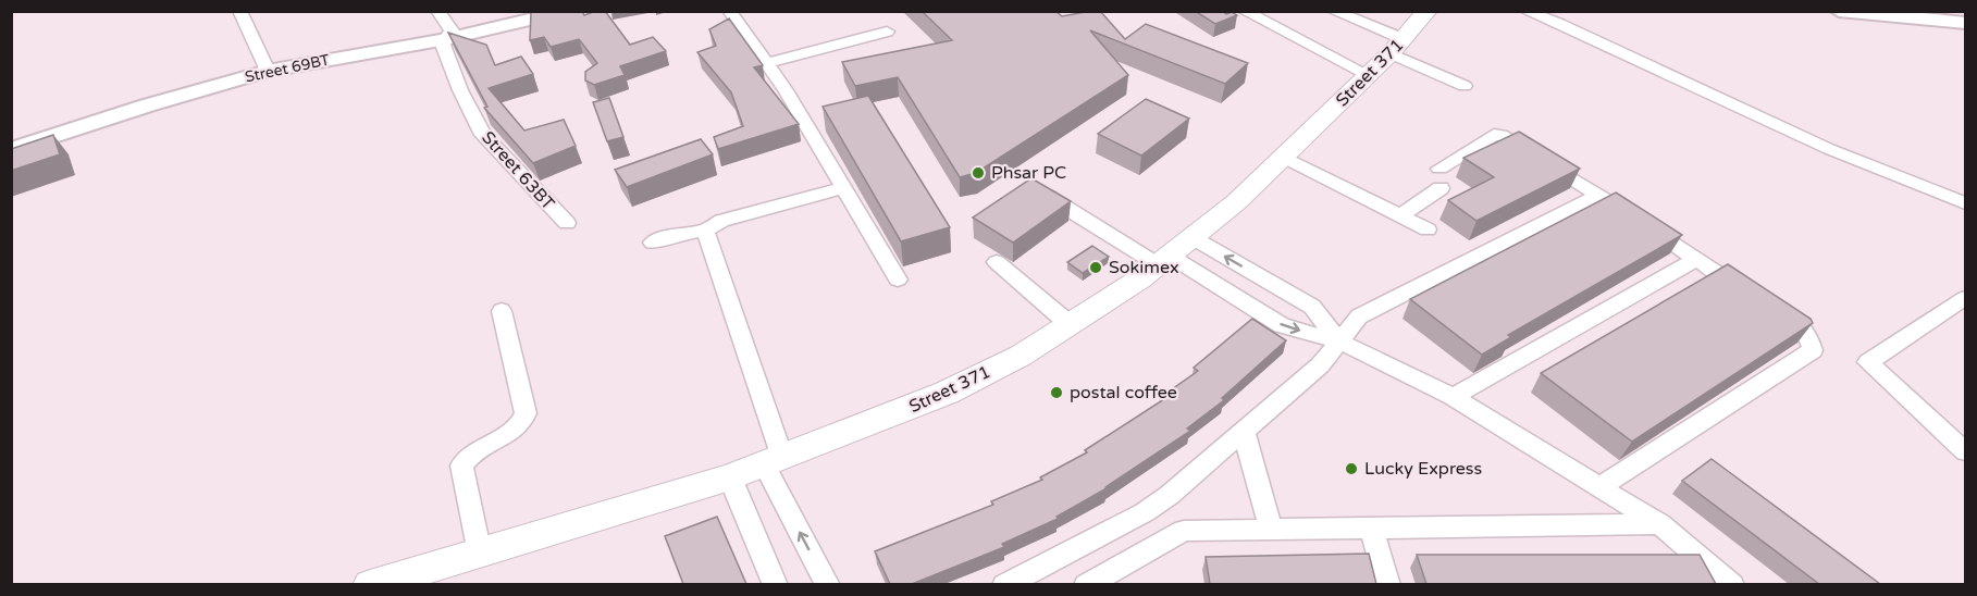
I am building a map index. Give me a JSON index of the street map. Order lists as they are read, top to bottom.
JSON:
{
  "streets": {
    "main road": ["Street 371"],
    "street": ["Street 69BT", "Street 63BT"]
  },
  "crossings": [
    ["Street 69BT", "Street 63BT"]
  ],
  "places": [
    "Phsar PC",
    "Sokimex",
    "postal coffee",
    "Lucky Express"
  ]
}
